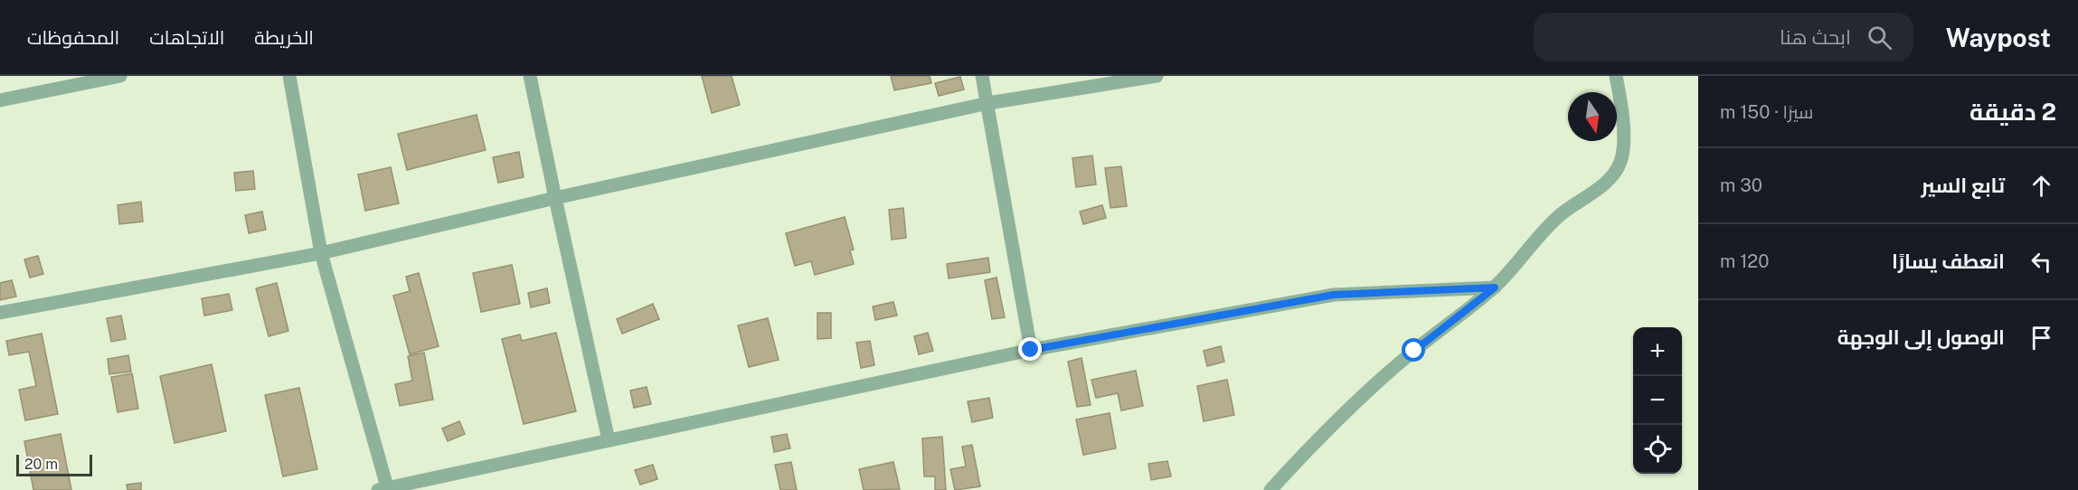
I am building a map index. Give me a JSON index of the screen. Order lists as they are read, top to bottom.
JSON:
{
  "scale_bar": "20 m",
  "north": "bottom",
  "page": {
    "header": "Waypost",
    "search": "ابحث هنا",
    "nav": ["الخريطة", "الاتجاهات", "المحفوظات"],
    "heading": ["2 دقيقة", "سيرًا · 150 m"],
    "list": [
      ["تابع السير", "30 m"],
      ["انعطف يسارًا", "120 m"],
      "الوصول إلى الوجهة"
    ],
    "map_buttons": ["+", "−"],
    "scale": "20 m"
  }
}
